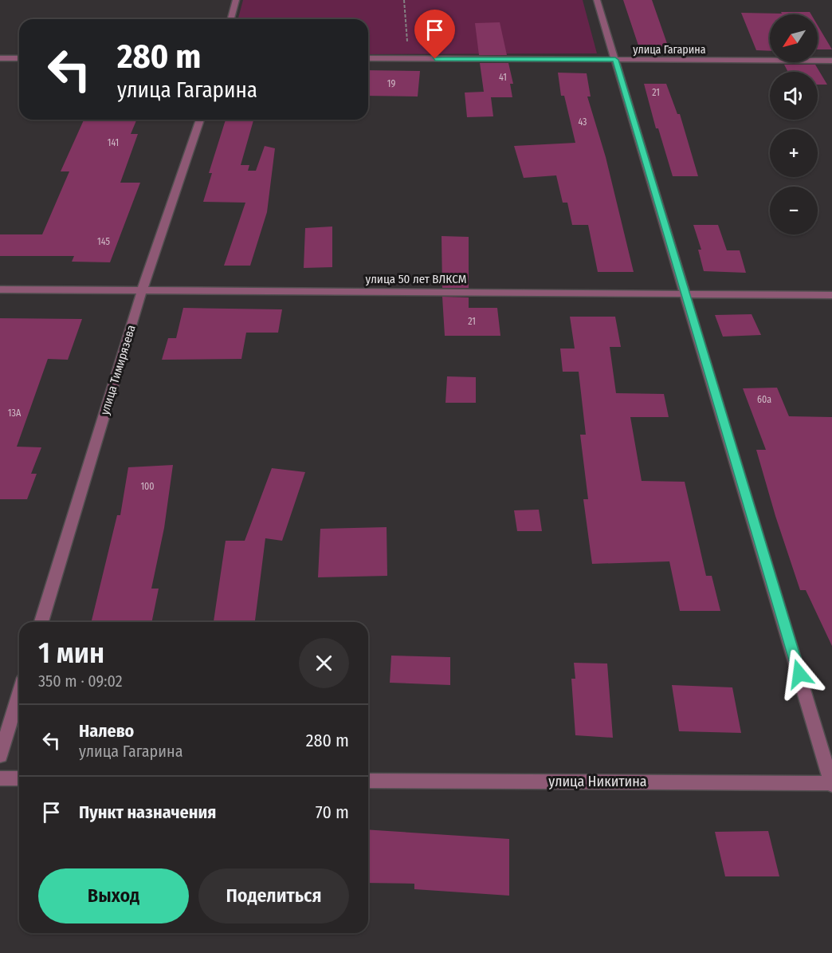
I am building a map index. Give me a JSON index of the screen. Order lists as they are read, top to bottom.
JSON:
{
  "streets": {
    "street": [
      "улица Гагарина",
      "улица 50 лет ВЛКСМ",
      "улица Тимирязева",
      "улица Никитина"
    ]
  },
  "crossings": [
    ["улица 50 лет ВЛКСМ", "улица Тимирязева"]
  ],
  "house_numbers": [
    "41",
    "19",
    "21",
    "43",
    "141",
    "145",
    "21",
    "60а",
    "13А",
    "100"
  ],
  "north": "bottom left",
  "page": {
    "map_buttons": ["+", "−"],
    "turn": ["280 m", "улица Гагарина"],
    "heading": ["1 мин", "350 m · 09:02"],
    "list": [
      {
        "name": "Налево",
        "note": "улица Гагарина",
        "value": "280 m"
      },
      {
        "name": "Пункт назначения",
        "value": "70 m"
      }
    ],
    "buttons": ["Выход", "Поделиться"]
  }
}
